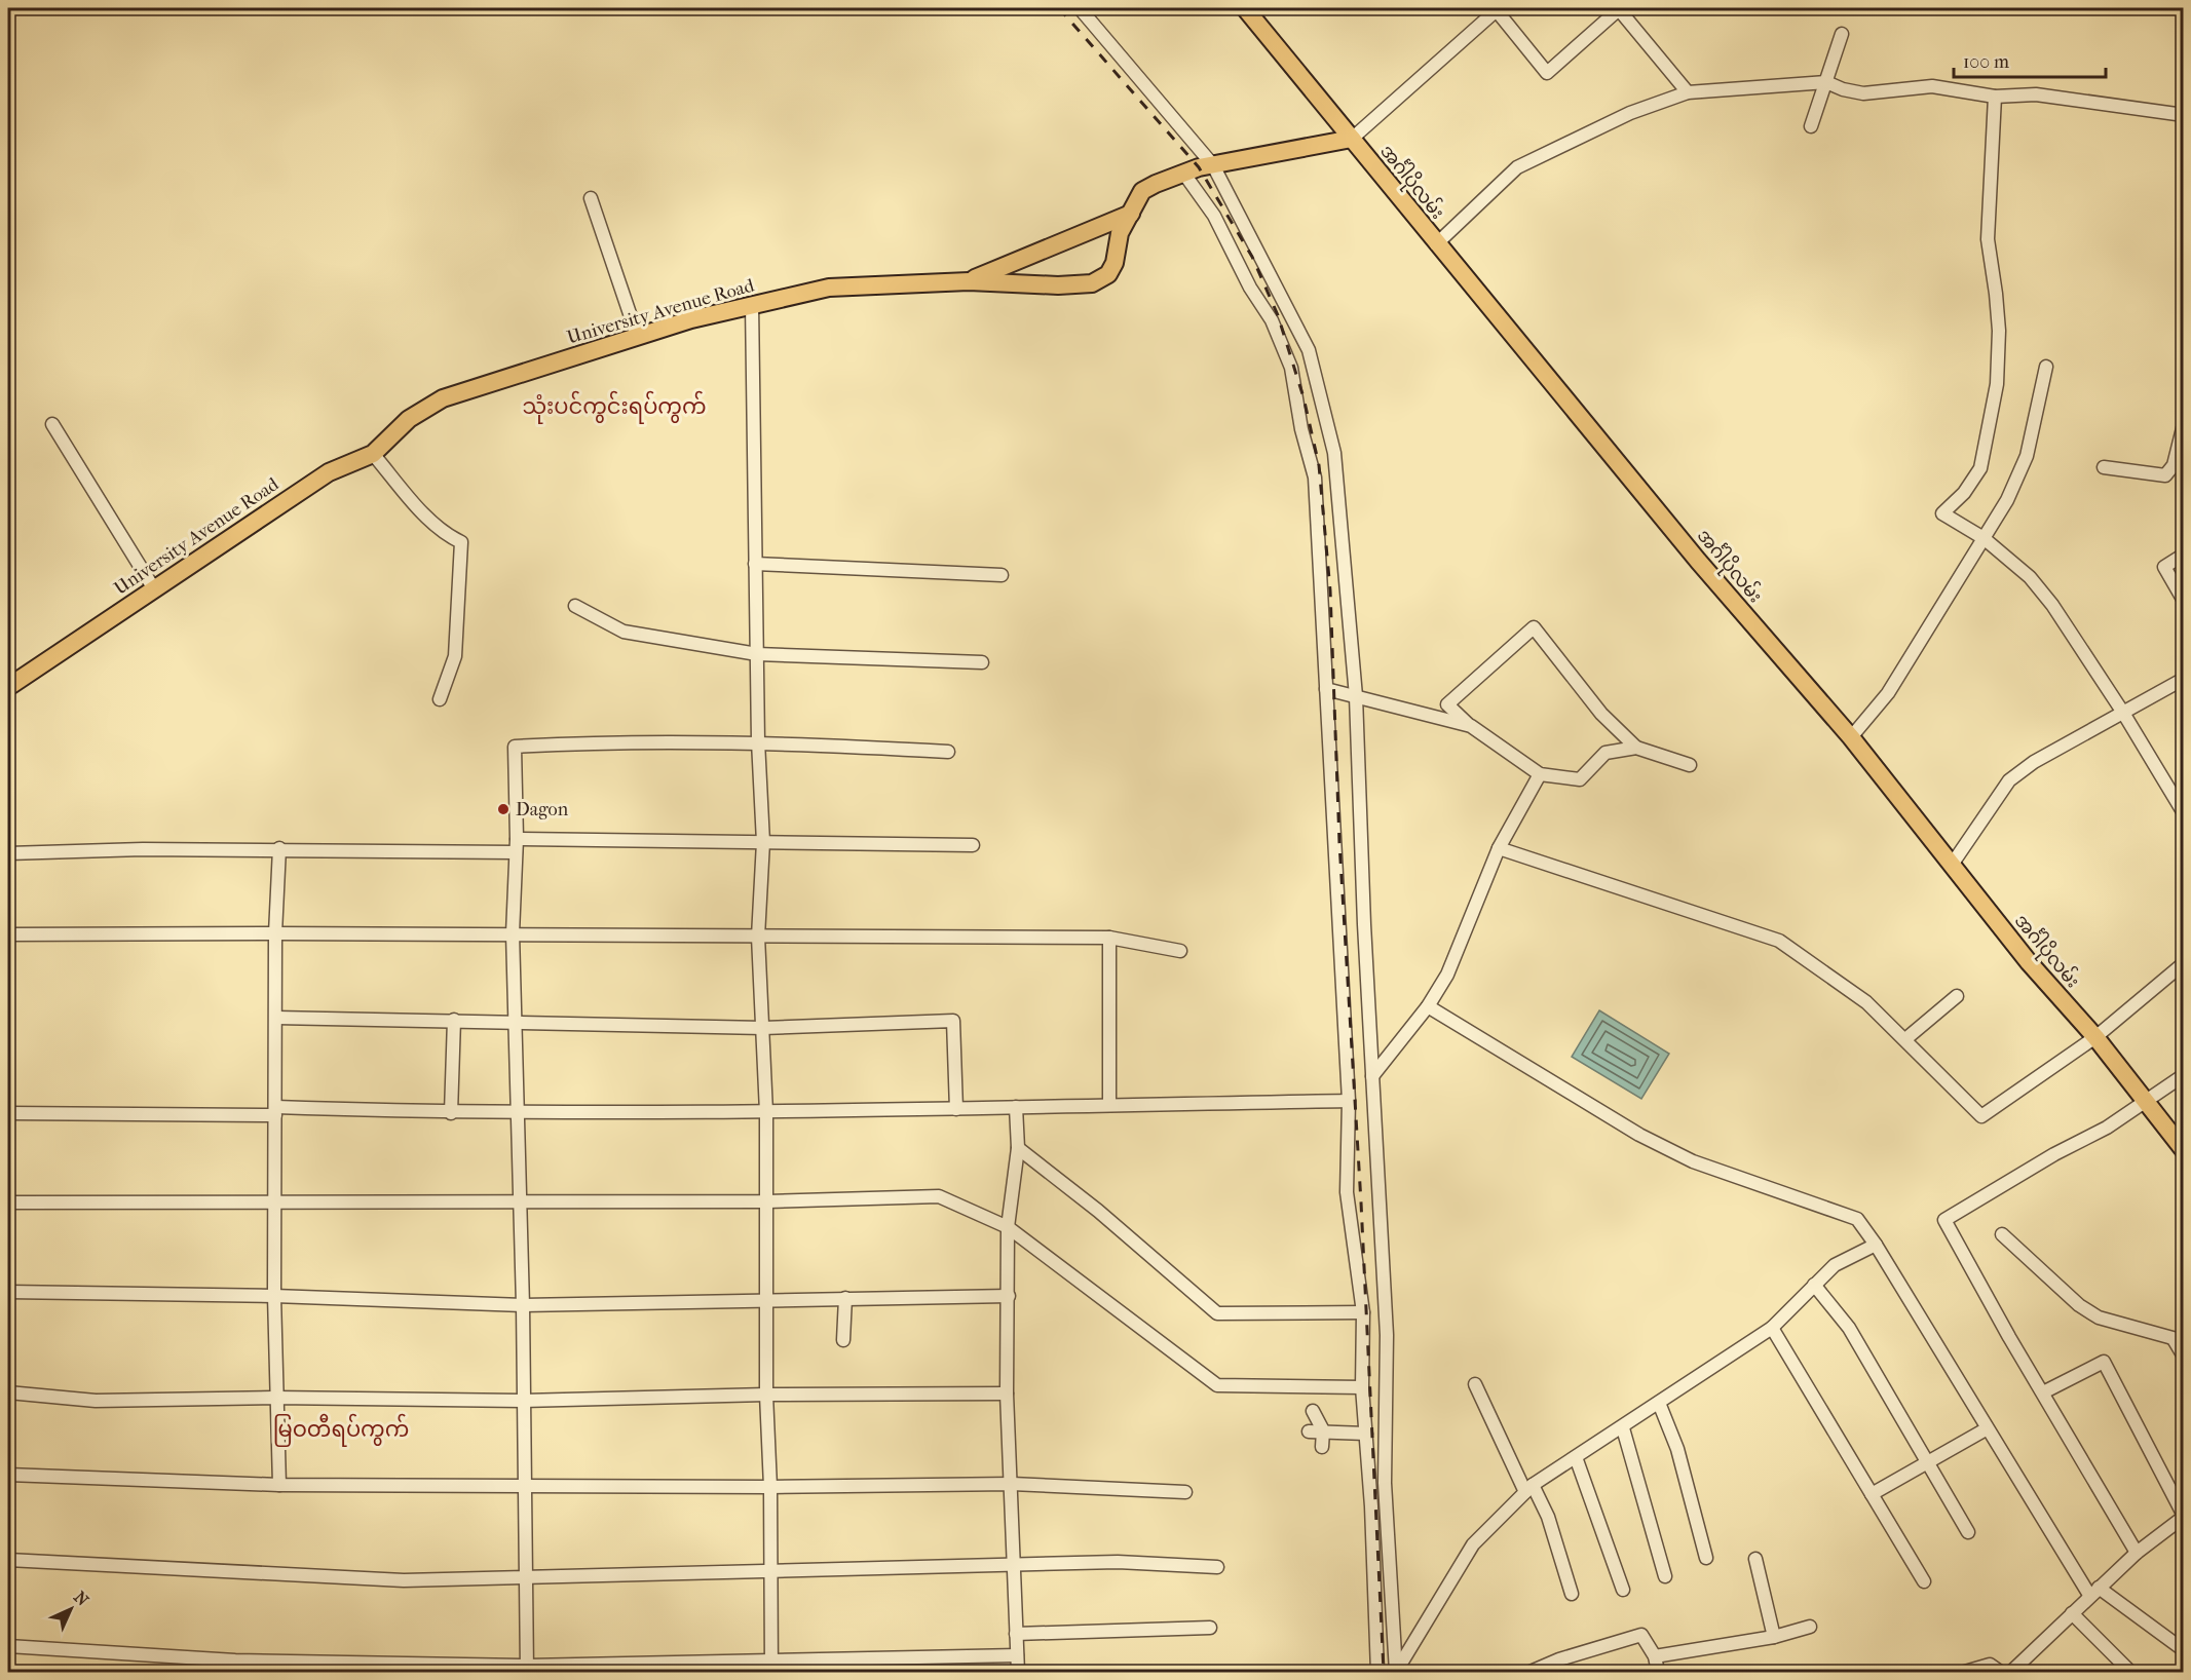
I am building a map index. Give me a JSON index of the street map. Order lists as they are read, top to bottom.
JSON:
{
  "streets": {
    "main road": ["အင်္ဂါပိုလမ်း", "University Avenue Road"]
  },
  "crossings": [
    ["အင်္ဂါပိုလမ်း", "University Avenue Road"]
  ],
  "districts": ["သုံးပင်ကွင်းရပ်ကွက်", "မြဝတီရပ်ကွက်"],
  "places": ["Dagon"],
  "scale_bar": "100 m",
  "north": "top right"
}
